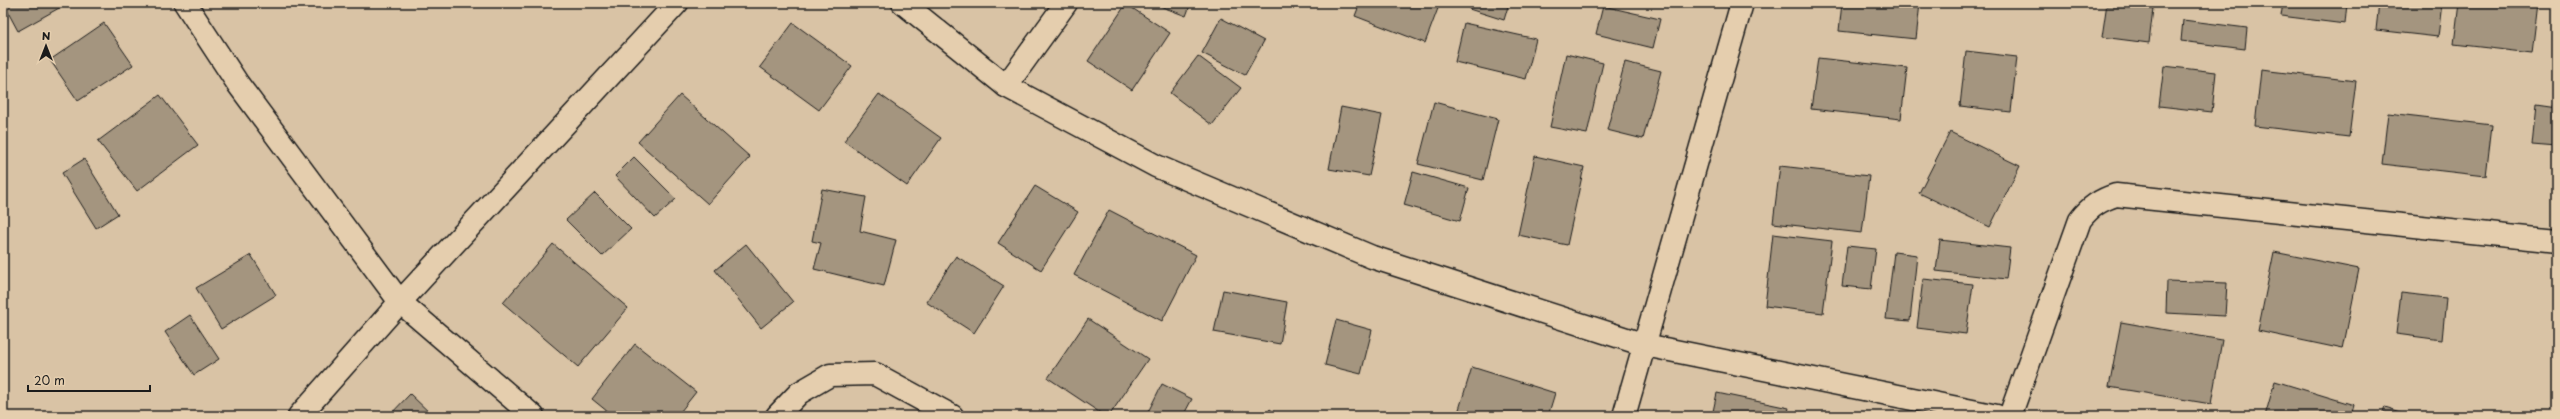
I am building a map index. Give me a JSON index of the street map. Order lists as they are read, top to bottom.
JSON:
{
  "scale_bar": "20 m",
  "north": "top"
}
